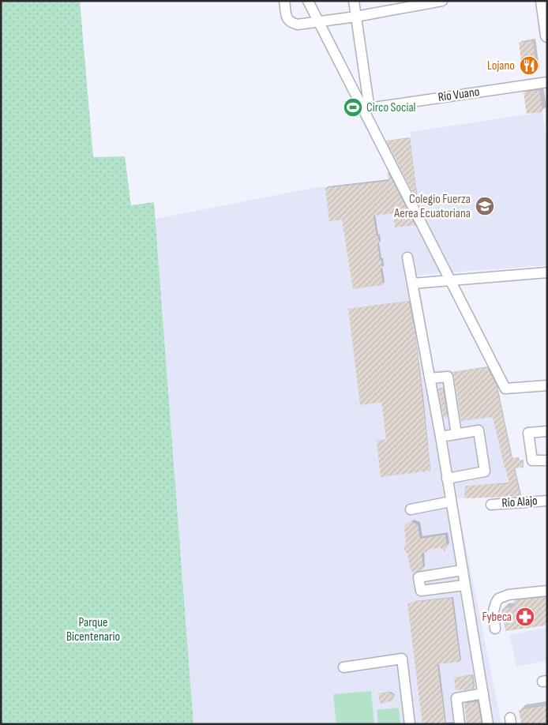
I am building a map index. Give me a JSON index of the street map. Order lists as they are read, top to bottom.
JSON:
{
  "streets": {
    "street": ["Río Vuano", "Río Alajo"]
  },
  "parks": ["Parque Bicentenario"],
  "places": {
    "restaurant": ["Lojano"],
    "sports": ["Circo Social"],
    "school or university": ["Colegio Fuerza Aerea Ecuatoriana"],
    "pharmacy": ["Fybeca"]
  }
}
